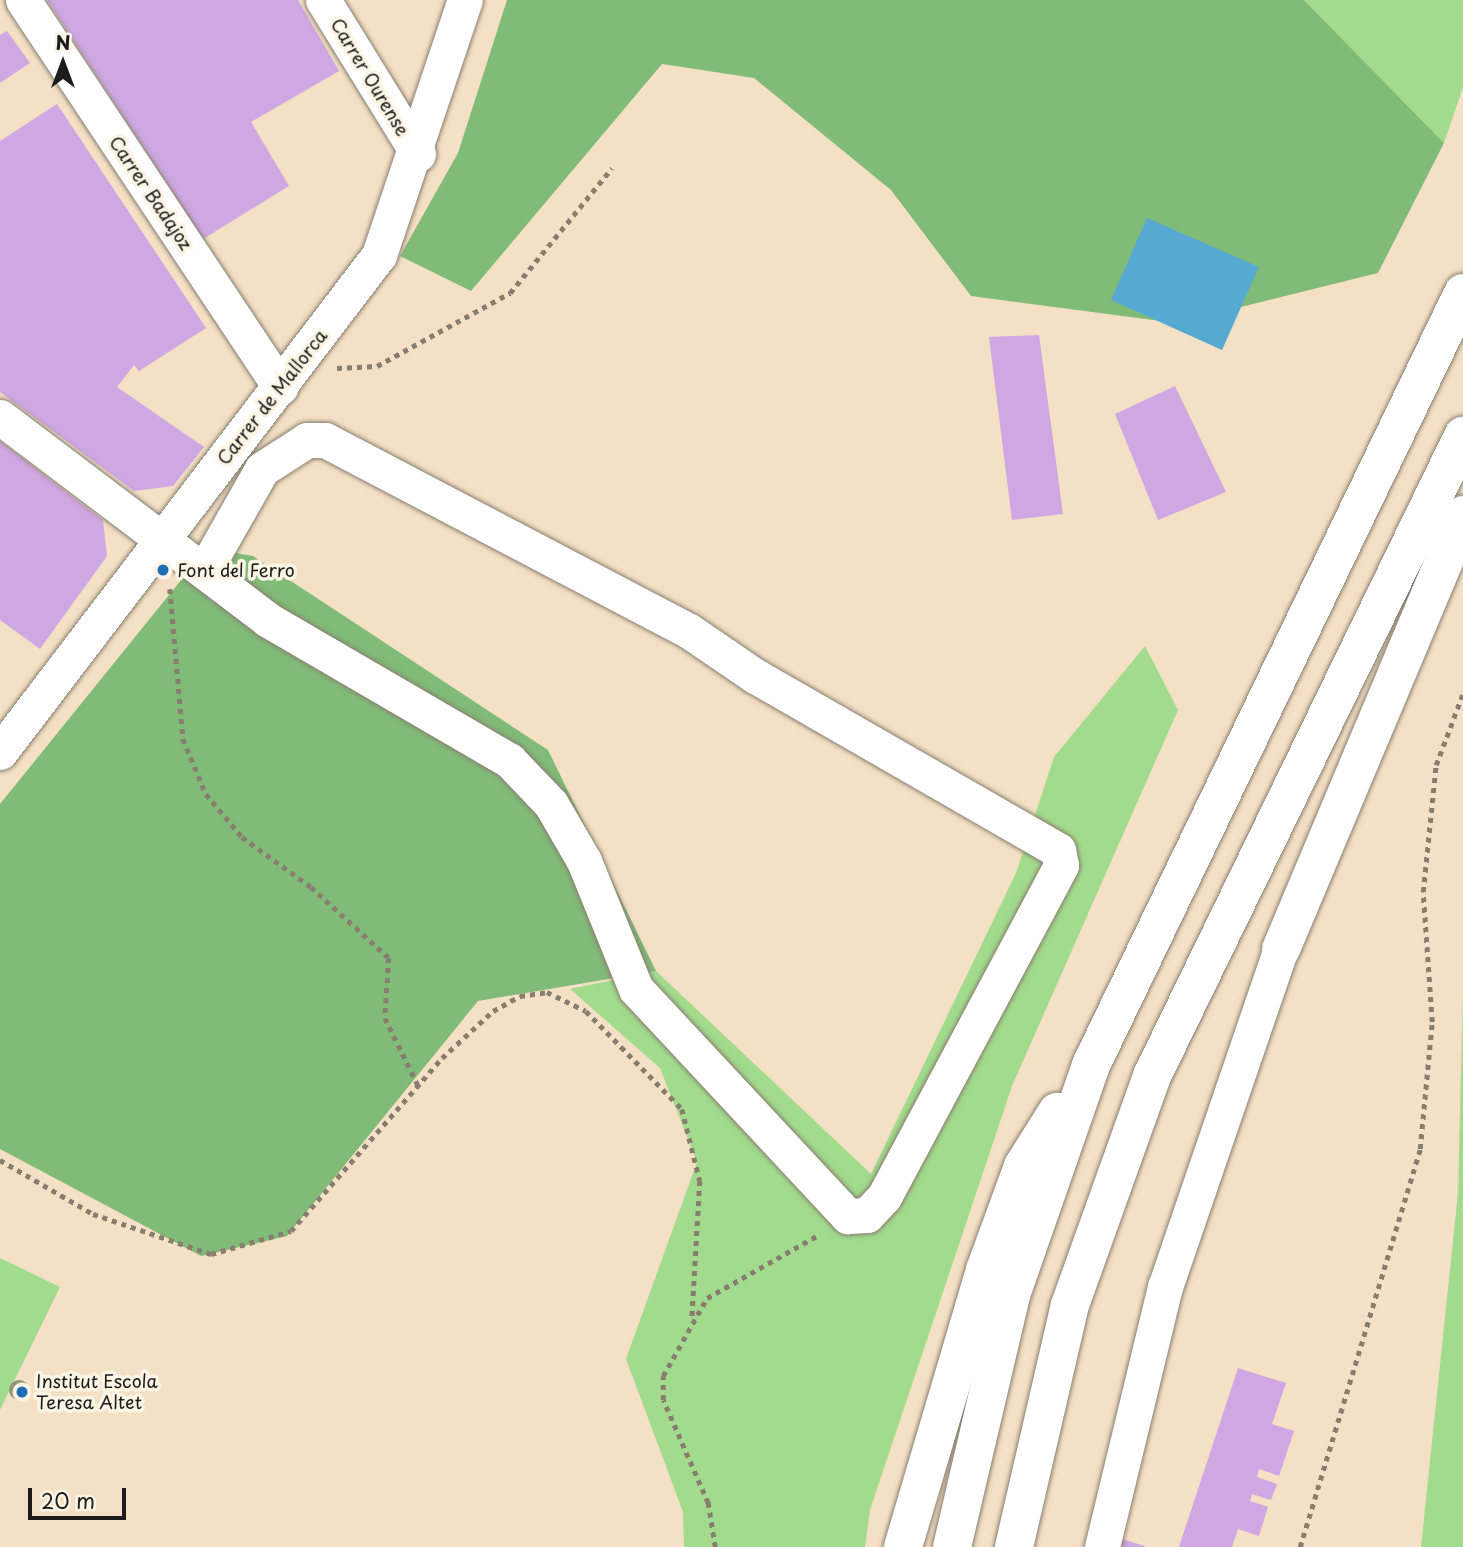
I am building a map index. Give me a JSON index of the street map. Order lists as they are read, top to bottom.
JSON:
{
  "streets": {
    "street": ["Carrer Ourense", "Carrer Badajoz", "Carrer de Mallorca"]
  },
  "crossings": [
    ["Carrer Ourense", "Carrer de Mallorca"],
    ["Carrer Badajoz", "Carrer de Mallorca"]
  ],
  "places": ["Font del Ferro", "Institut Escola Teresa Altet"],
  "scale_bar": "20 m",
  "north": "top"
}
